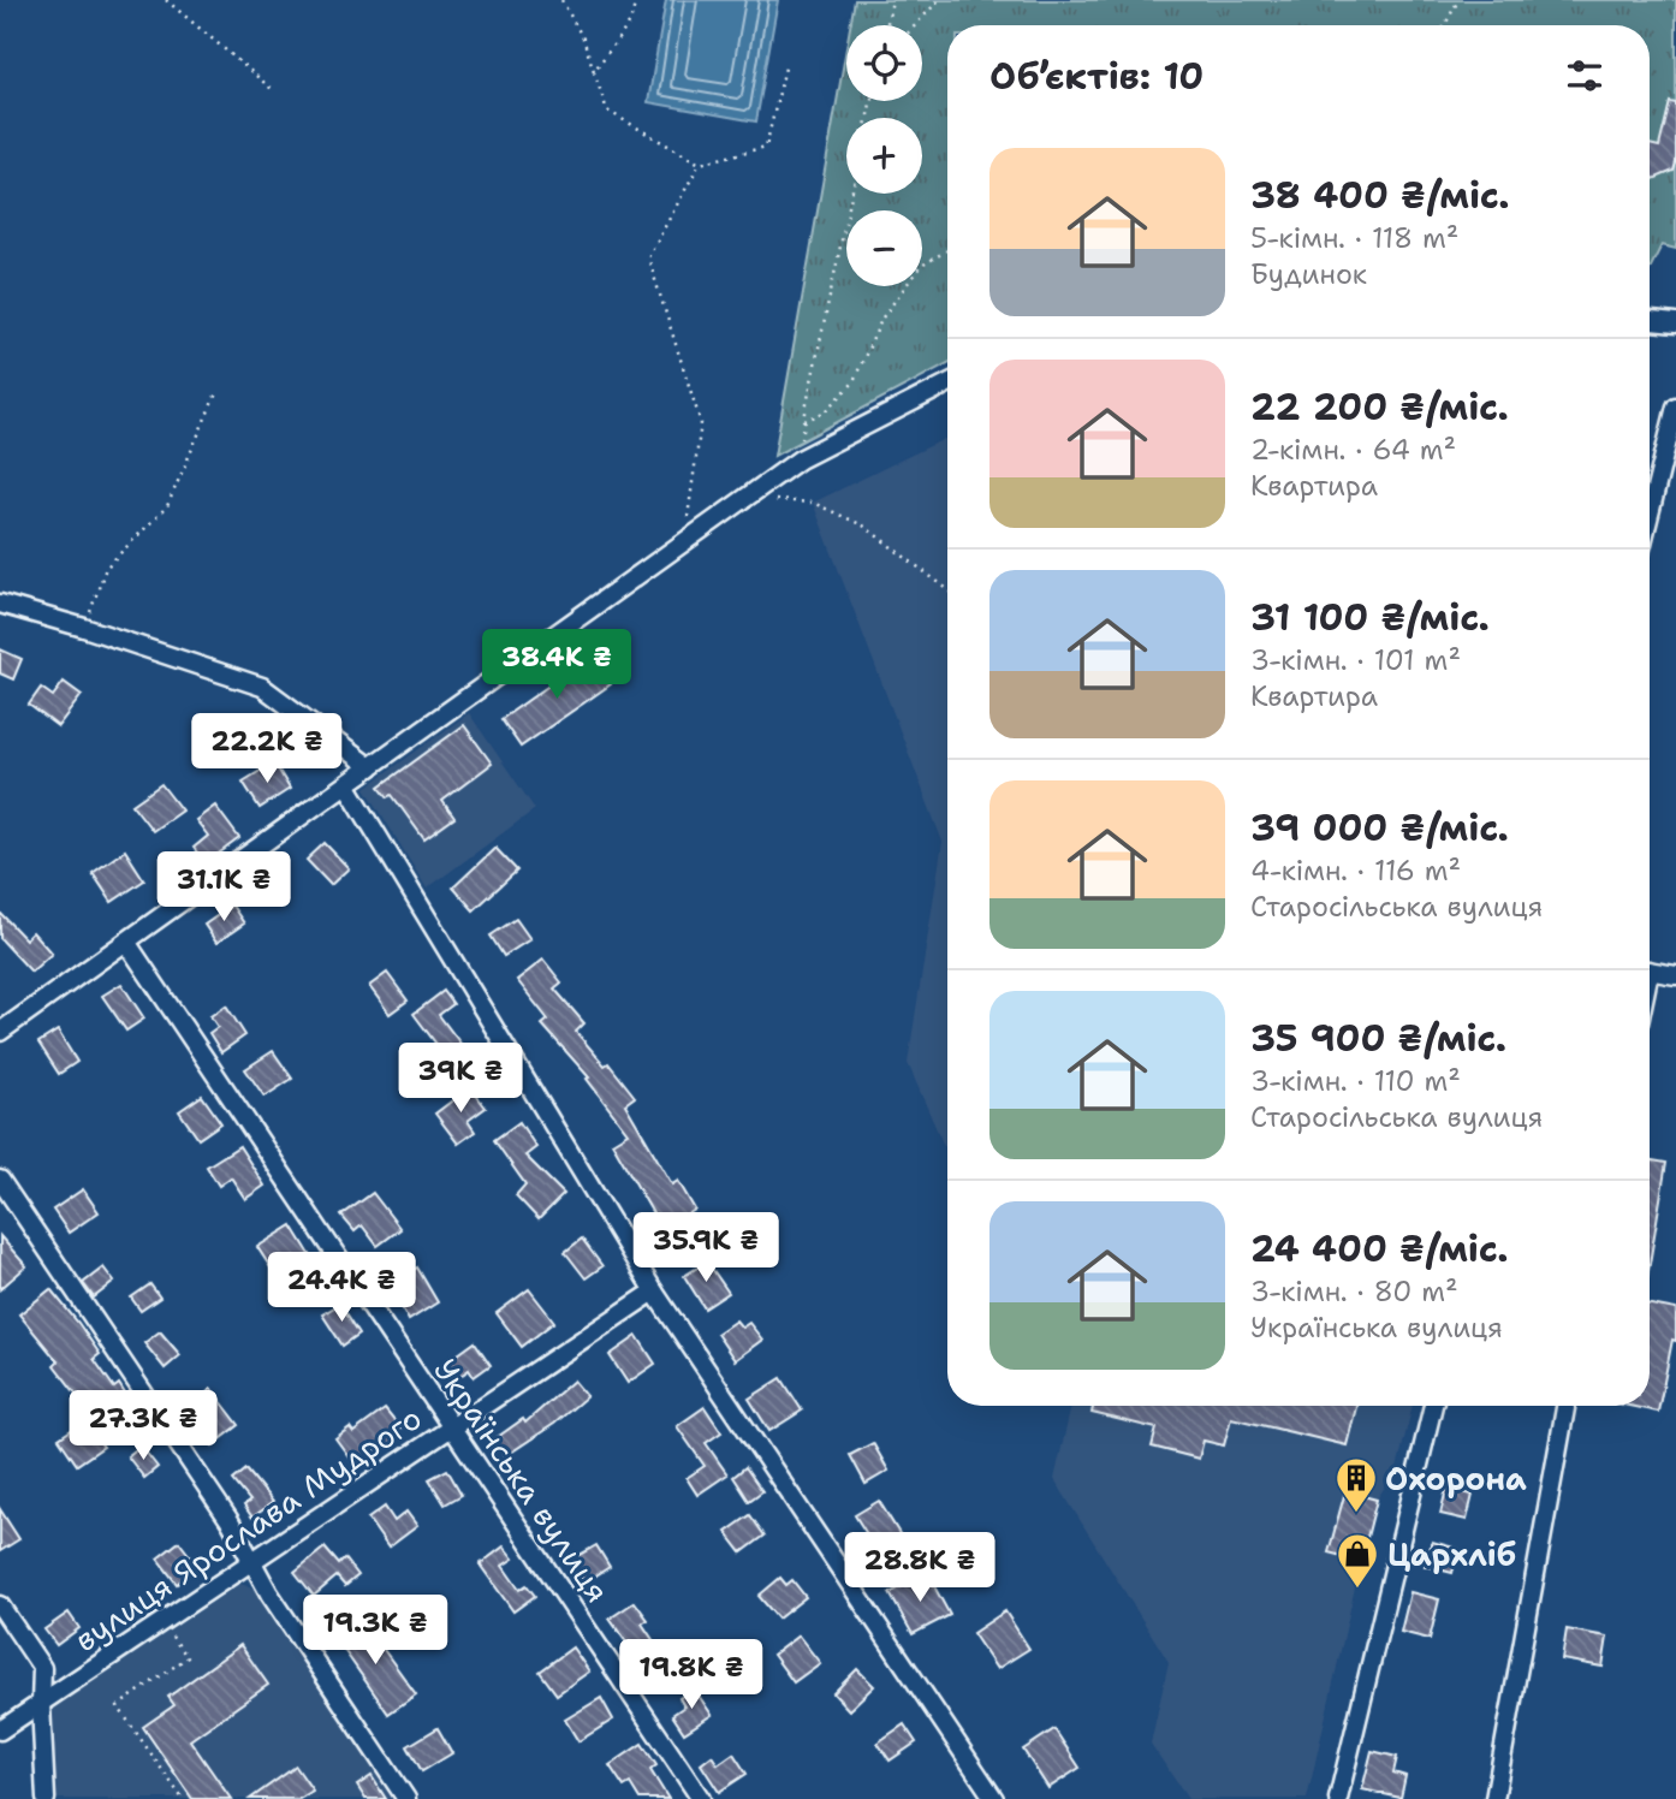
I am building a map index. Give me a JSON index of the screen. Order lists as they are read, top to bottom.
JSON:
{
  "streets": {
    "street": ["Українська вулиця", "вулиця Ярослава Мудрого"]
  },
  "crossings": [
    ["Українська вулиця", "вулиця Ярослава Мудрого"]
  ],
  "places": {
    "building": ["Охорона"],
    "shop": ["Цархліб"]
  },
  "page": {
    "map_buttons": ["+", "−"],
    "heading": "Об’єктів: 10",
    "list": [
      {
        "name": "38 400 ₴/міс.",
        "note": "5-кімн. · 118 m² · Будинок"
      },
      {
        "name": "22 200 ₴/міс.",
        "note": "2-кімн. · 64 m² · Квартира"
      },
      {
        "name": "31 100 ₴/міс.",
        "note": "3-кімн. · 101 m² · Квартира"
      },
      {
        "name": "39 000 ₴/міс.",
        "note": "4-кімн. · 116 m² · Старосільська вулиця"
      },
      {
        "name": "35 900 ₴/міс.",
        "note": "3-кімн. · 110 m² · Старосільська вулиця"
      },
      {
        "name": "24 400 ₴/міс.",
        "note": "3-кімн. · 80 m² · Українська вулиця"
      }
    ],
    "price": [
      "38.4K ₴",
      "22.2K ₴",
      "31.1K ₴",
      "39K ₴",
      "35.9K ₴",
      "24.4K ₴",
      "27.3K ₴",
      "28.8K ₴",
      "19.3K ₴",
      "19.8K ₴"
    ]
  }
}
